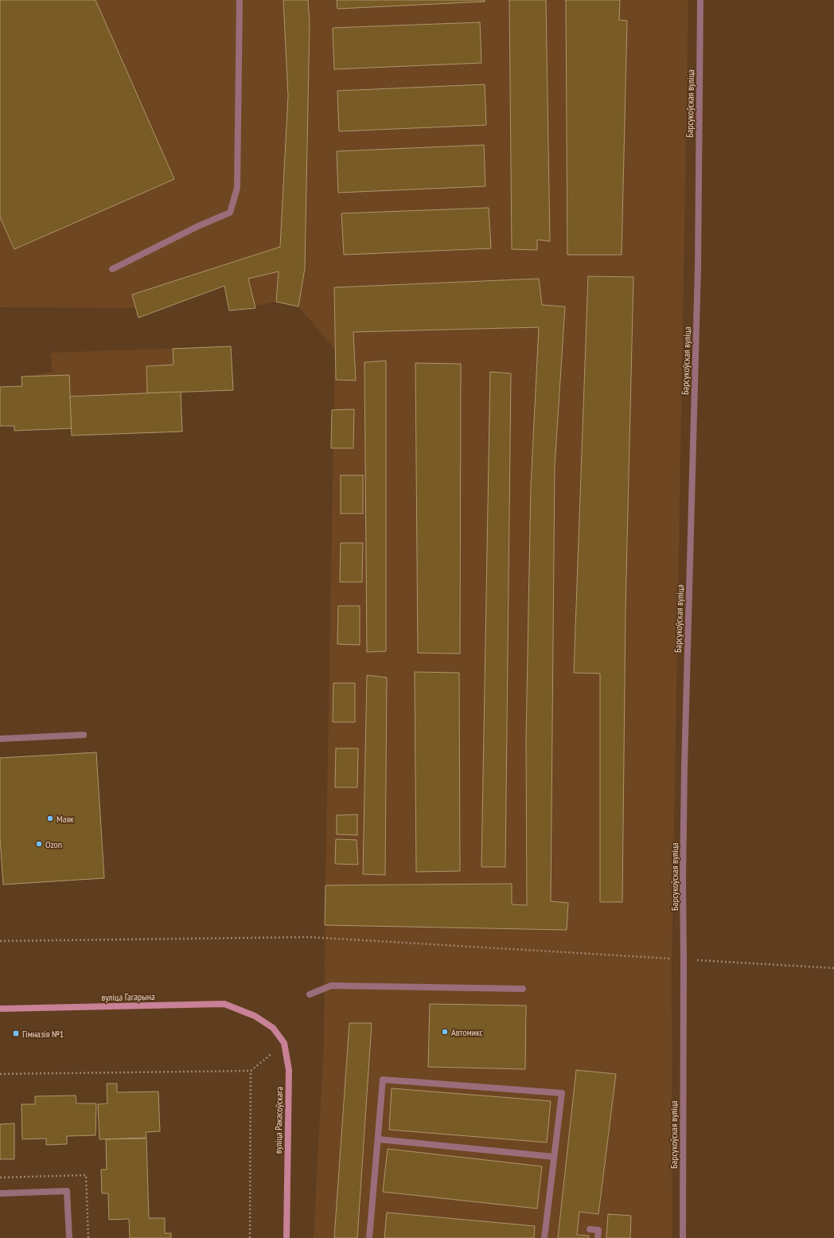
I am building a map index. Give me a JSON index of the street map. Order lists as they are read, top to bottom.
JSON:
{
  "streets": {
    "main road": ["вуліца Гагарына", "вуліца Ракасоўскага"],
    "lane": ["Барсукоўская вуліца"]
  },
  "crossings": [
    ["вуліца Гагарына", "вуліца Ракасоўскага"]
  ],
  "places": {
    "other": ["Маяк", "Ozon", "Автомикс"],
    "transit": ["Гімназія №1"]
  }
}
